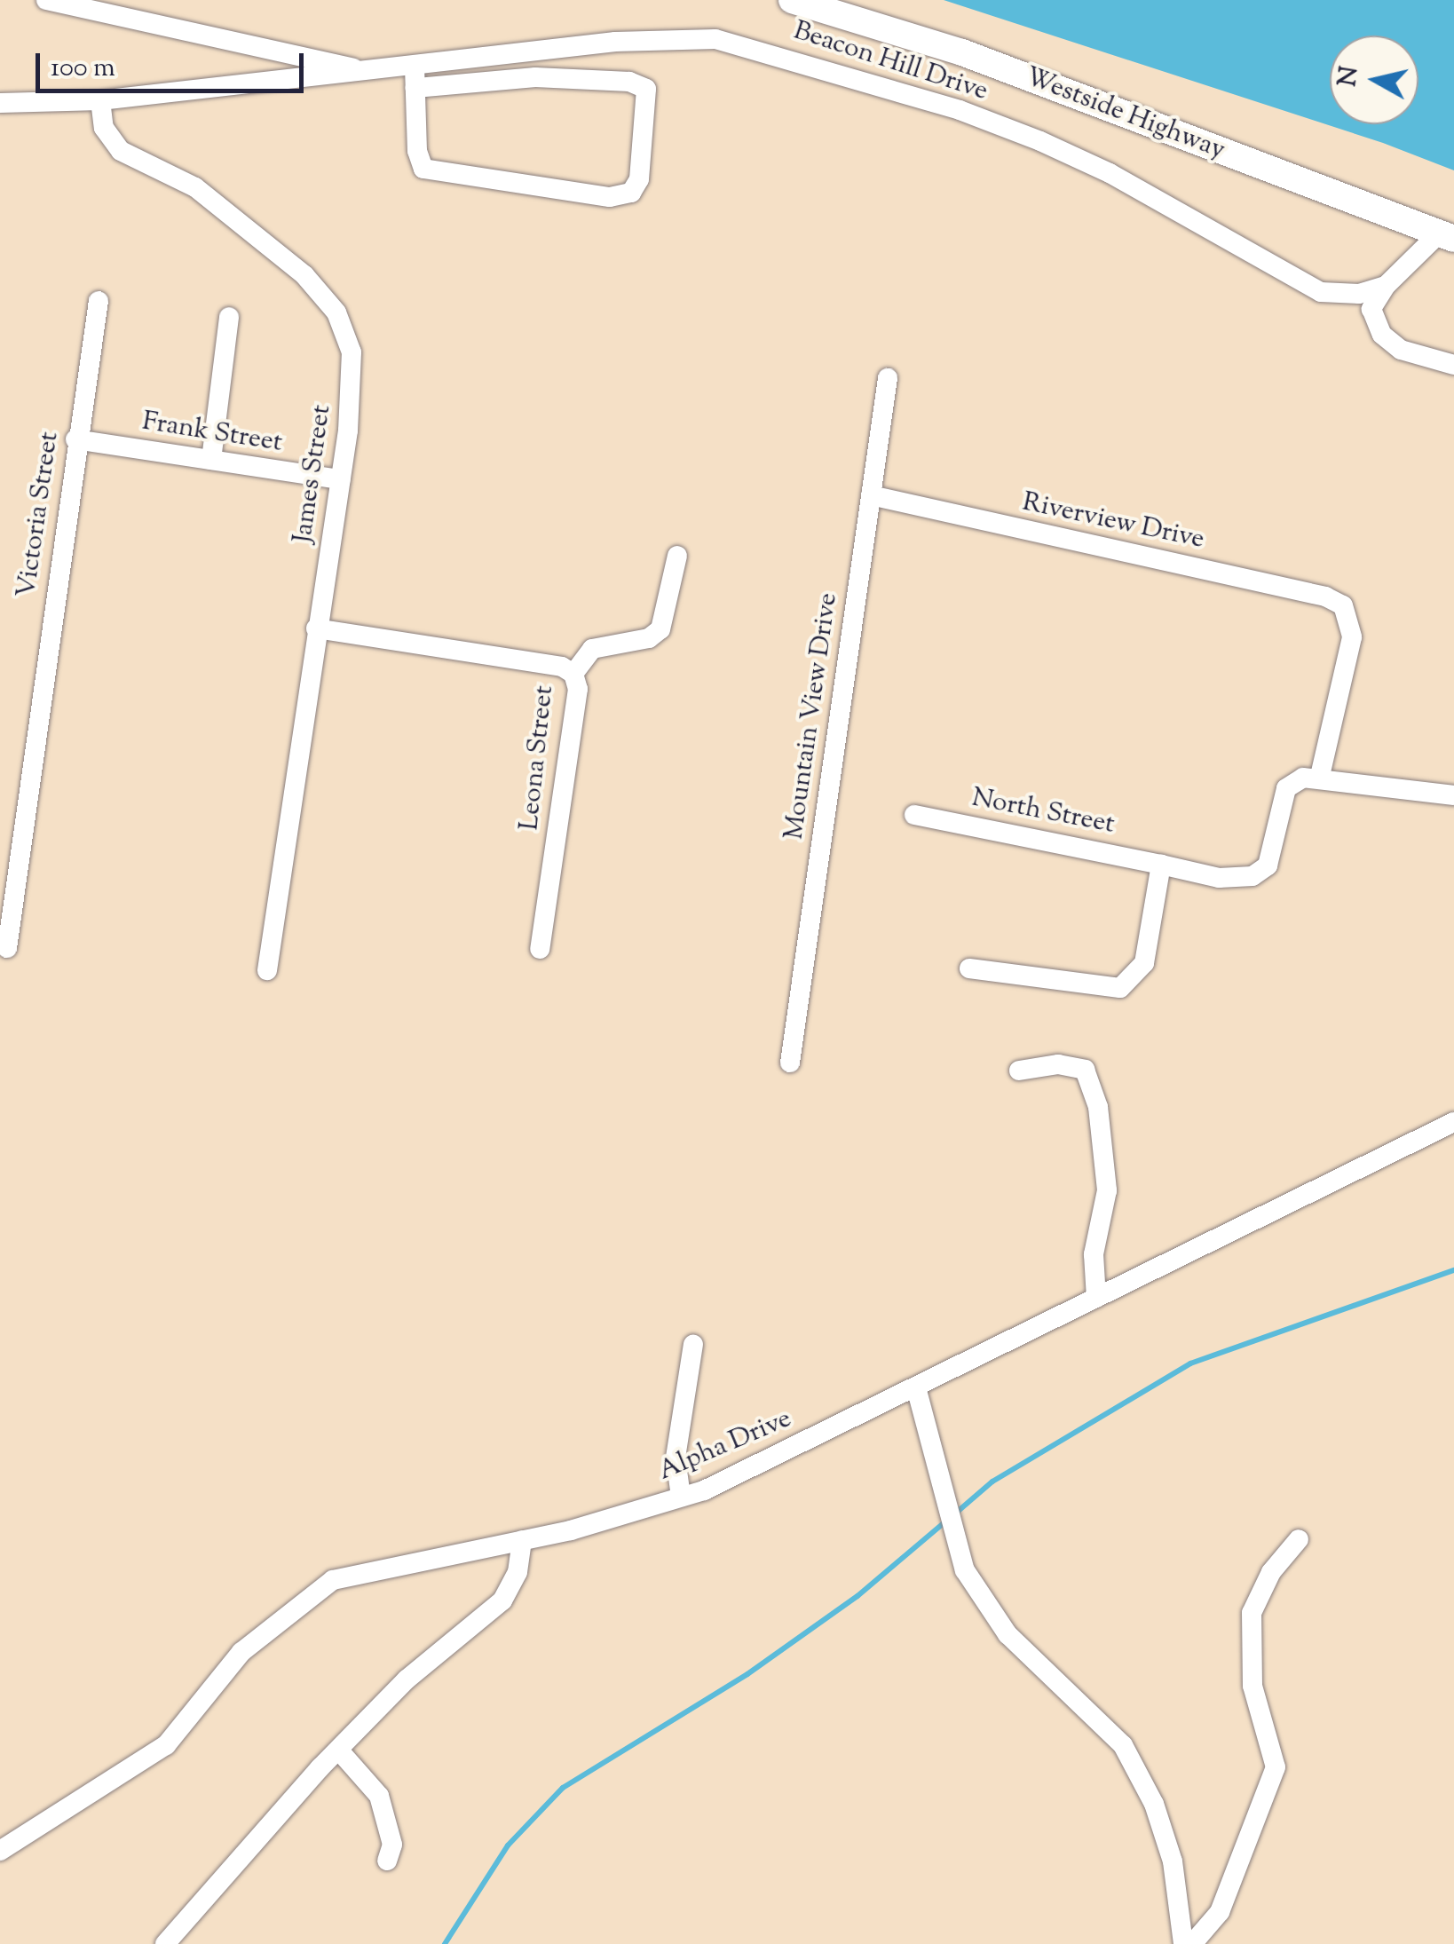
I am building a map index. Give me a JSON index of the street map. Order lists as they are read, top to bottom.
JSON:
{
  "streets": {
    "main road": ["Westside Highway"],
    "street": [
      "Beacon Hill Drive",
      "Frank Street",
      "James Street",
      "Victoria Street",
      "Riverview Drive",
      "Mountain View Drive",
      "Leona Street",
      "North Street",
      "Alpha Drive"
    ]
  },
  "crossings": [
    ["Beacon Hill Drive", "James Street"],
    ["Frank Street", "James Street"],
    ["Frank Street", "Victoria Street"],
    ["James Street", "Leona Street"],
    ["Riverview Drive", "Mountain View Drive"],
    ["Riverview Drive", "North Street"]
  ],
  "scale_bar": "100 m",
  "north": "left"
}
